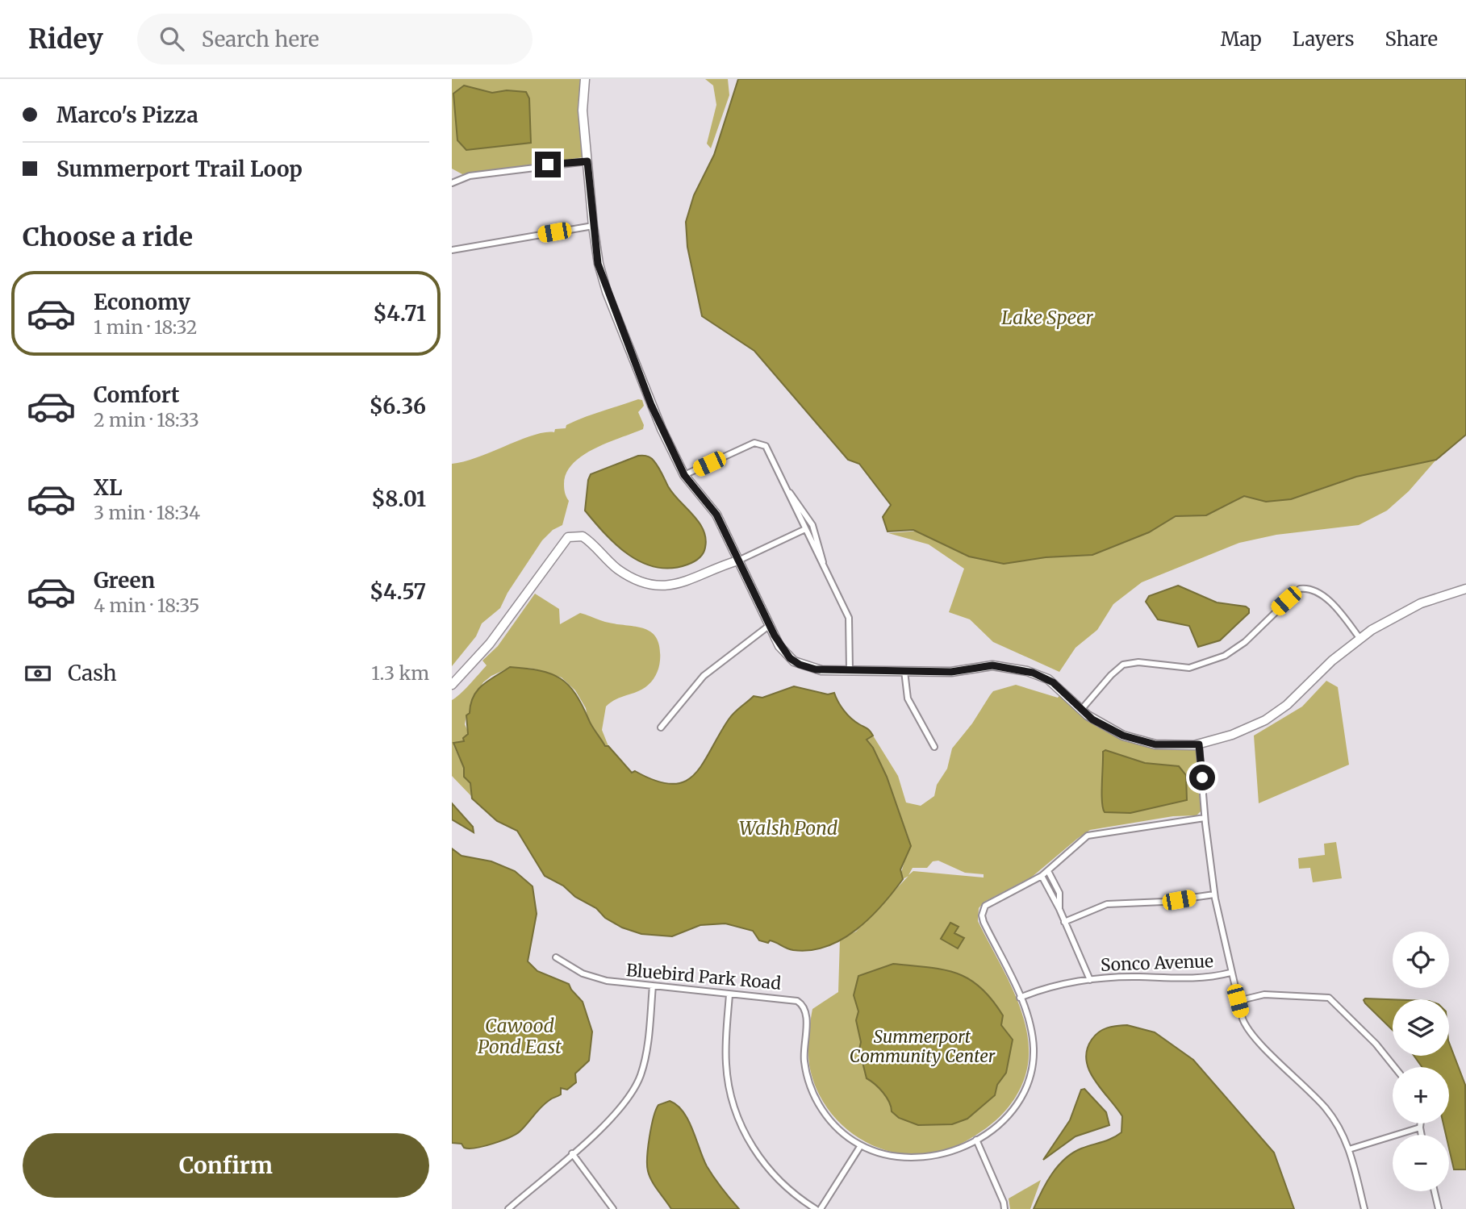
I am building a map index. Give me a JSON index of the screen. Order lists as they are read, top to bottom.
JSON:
{
  "streets": {
    "street": ["Sonco Avenue", "Bluebird Park Road"]
  },
  "crossings": [
    ["Sonco Avenue", "Bluebird Park Road"]
  ],
  "water": ["Lake Speer", "Walsh Pond", "Cawood Pond East"],
  "parks": ["Summerport Community Center"],
  "page": {
    "header": "Ridey",
    "search": "Search here",
    "nav": ["Map", "Layers", "Share"],
    "banner": ["Marco's Pizza", "Summerport Trail Loop"],
    "heading": "Choose a ride",
    "list": [
      {
        "name": "Economy",
        "note": "1 min · 18:32",
        "value": "$4.71"
      },
      {
        "name": "Comfort",
        "note": "2 min · 18:33",
        "value": "$6.36"
      },
      {
        "name": "XL",
        "note": "3 min · 18:34",
        "value": "$8.01"
      },
      {
        "name": "Green",
        "note": "4 min · 18:35",
        "value": "$4.57"
      }
    ],
    "pay": ["Cash", "1.3 km"],
    "map_buttons": ["+", "−"],
    "buttons": "Confirm"
  }
}
